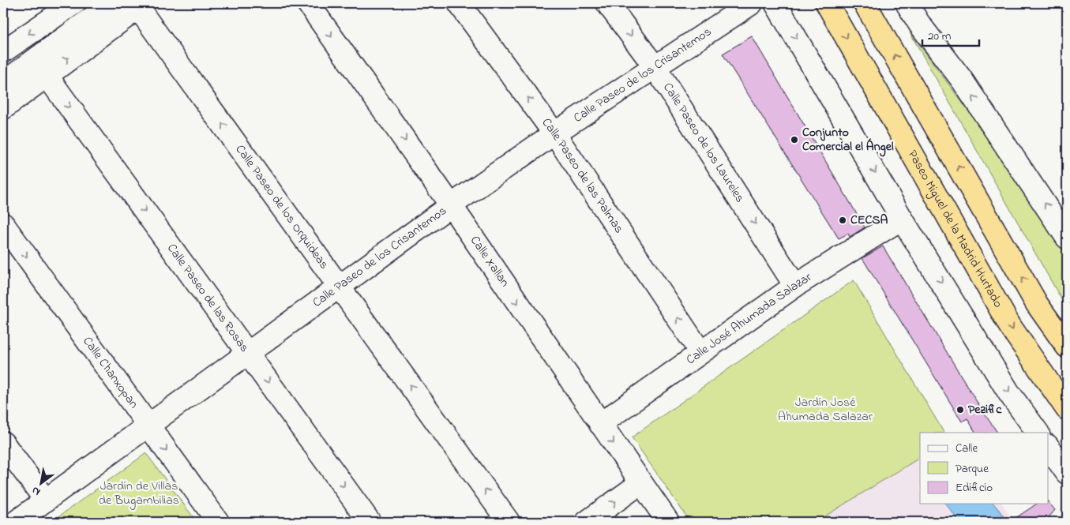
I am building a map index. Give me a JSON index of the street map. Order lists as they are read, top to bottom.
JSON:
{
  "streets": {
    "highway": ["Paseo Miguel de la Madrid Hurtado"],
    "street": [
      "Calle Paseo de los Crisantemos",
      "Calle Paseo de los Laureles",
      "Calle Paseo de las Palmas",
      "Calle Paseo de los Orquideas",
      "Calle Xallan",
      "Calle Paseo de las Rosas",
      "Calle José Ahumada Salazar",
      "Calle Chanxopan"
    ]
  },
  "crossings": [
    ["Calle Paseo de los Crisantemos", "Calle Paseo de los Laureles"],
    ["Calle Paseo de los Crisantemos", "Calle Paseo de las Palmas"],
    ["Calle Paseo de los Crisantemos", "Calle Paseo de los Orquideas"],
    ["Calle Paseo de los Crisantemos", "Calle Xallan"],
    ["Calle Paseo de los Crisantemos", "Calle Paseo de las Rosas"],
    ["Calle Paseo de los Crisantemos", "Calle Chanxopan"],
    ["Calle Paseo de los Laureles", "Calle José Ahumada Salazar"],
    ["Calle Paseo de las Palmas", "Calle José Ahumada Salazar"],
    ["Calle Xallan", "Calle José Ahumada Salazar"]
  ],
  "one_way": [
    "Calle Paseo de las Palmas",
    "Calle Paseo de los Orquideas",
    "Calle Xallan",
    "Calle Paseo de las Rosas",
    "Calle Chanxopan"
  ],
  "parks": ["Jardín José Ahumada Salazar", "Jardín de Villas de Bugambilias"],
  "places": ["Conjunto Comercial el Ángel", "CECSA", "Pezific"],
  "legend": ["Calle", "Parque", "Edificio"],
  "scale_bar": "20 m",
  "north": "bottom left"
}
